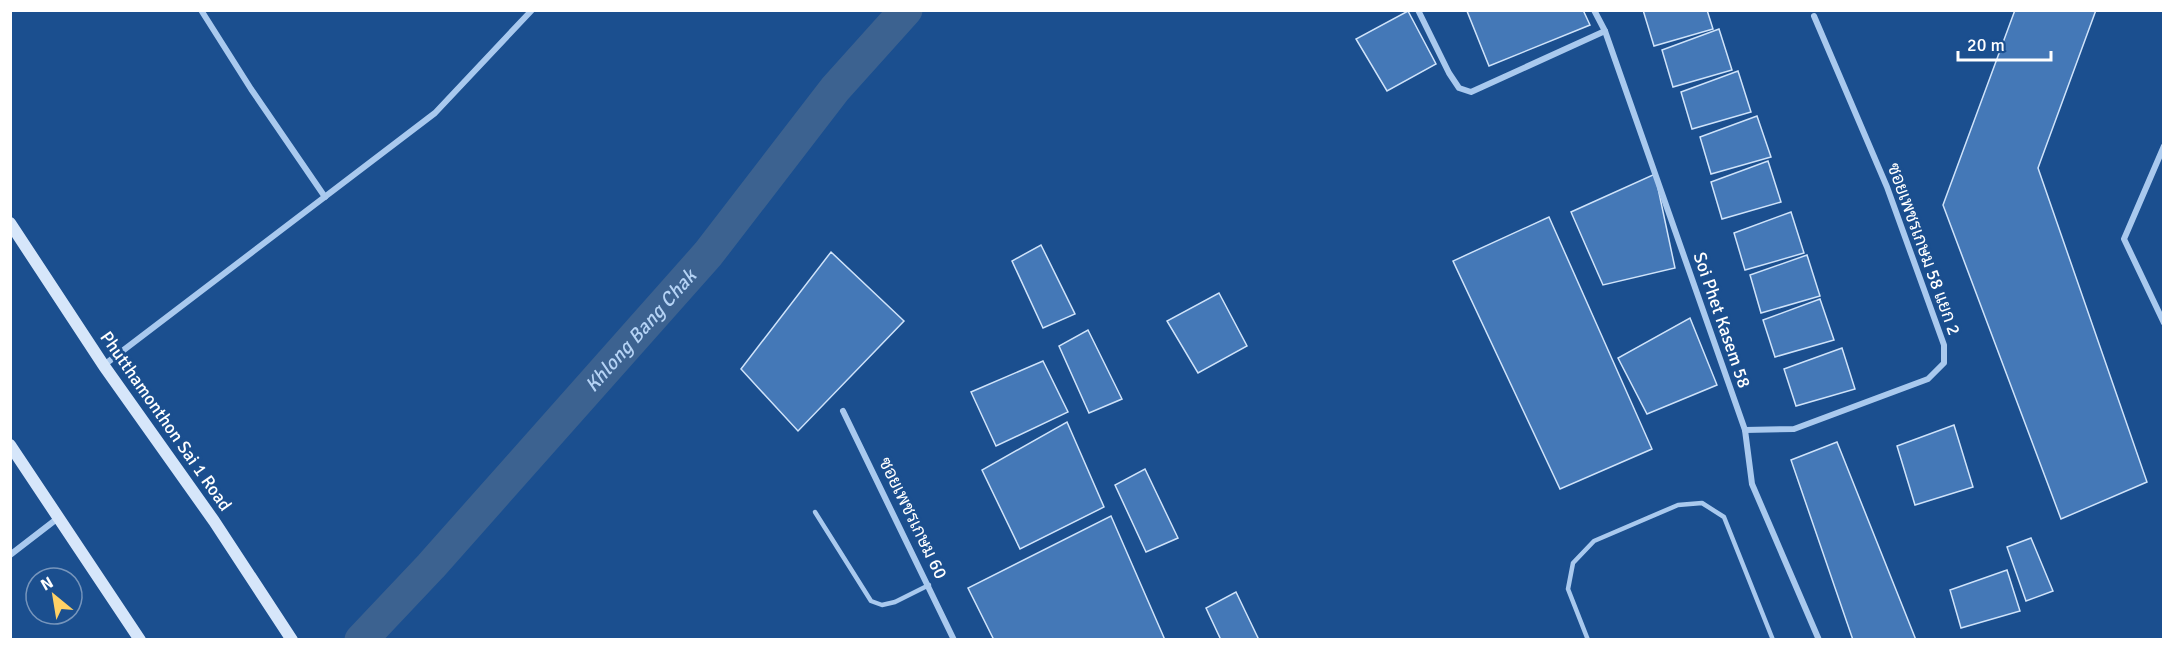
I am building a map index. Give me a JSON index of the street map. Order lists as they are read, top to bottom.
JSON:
{
  "streets": {
    "main road": ["Phutthamonthon Sai 1 Road"],
    "street": ["ซอยเพชรเกษม 58 แยก 2", "Soi Phet Kasem 58", "ซอยเพชรเกษม 60"]
  },
  "crossings": [
    ["ซอยเพชรเกษม 58 แยก 2", "Soi Phet Kasem 58"]
  ],
  "water": ["Khlong Bang Chak"],
  "scale_bar": "20 m",
  "north": "top left"
}
